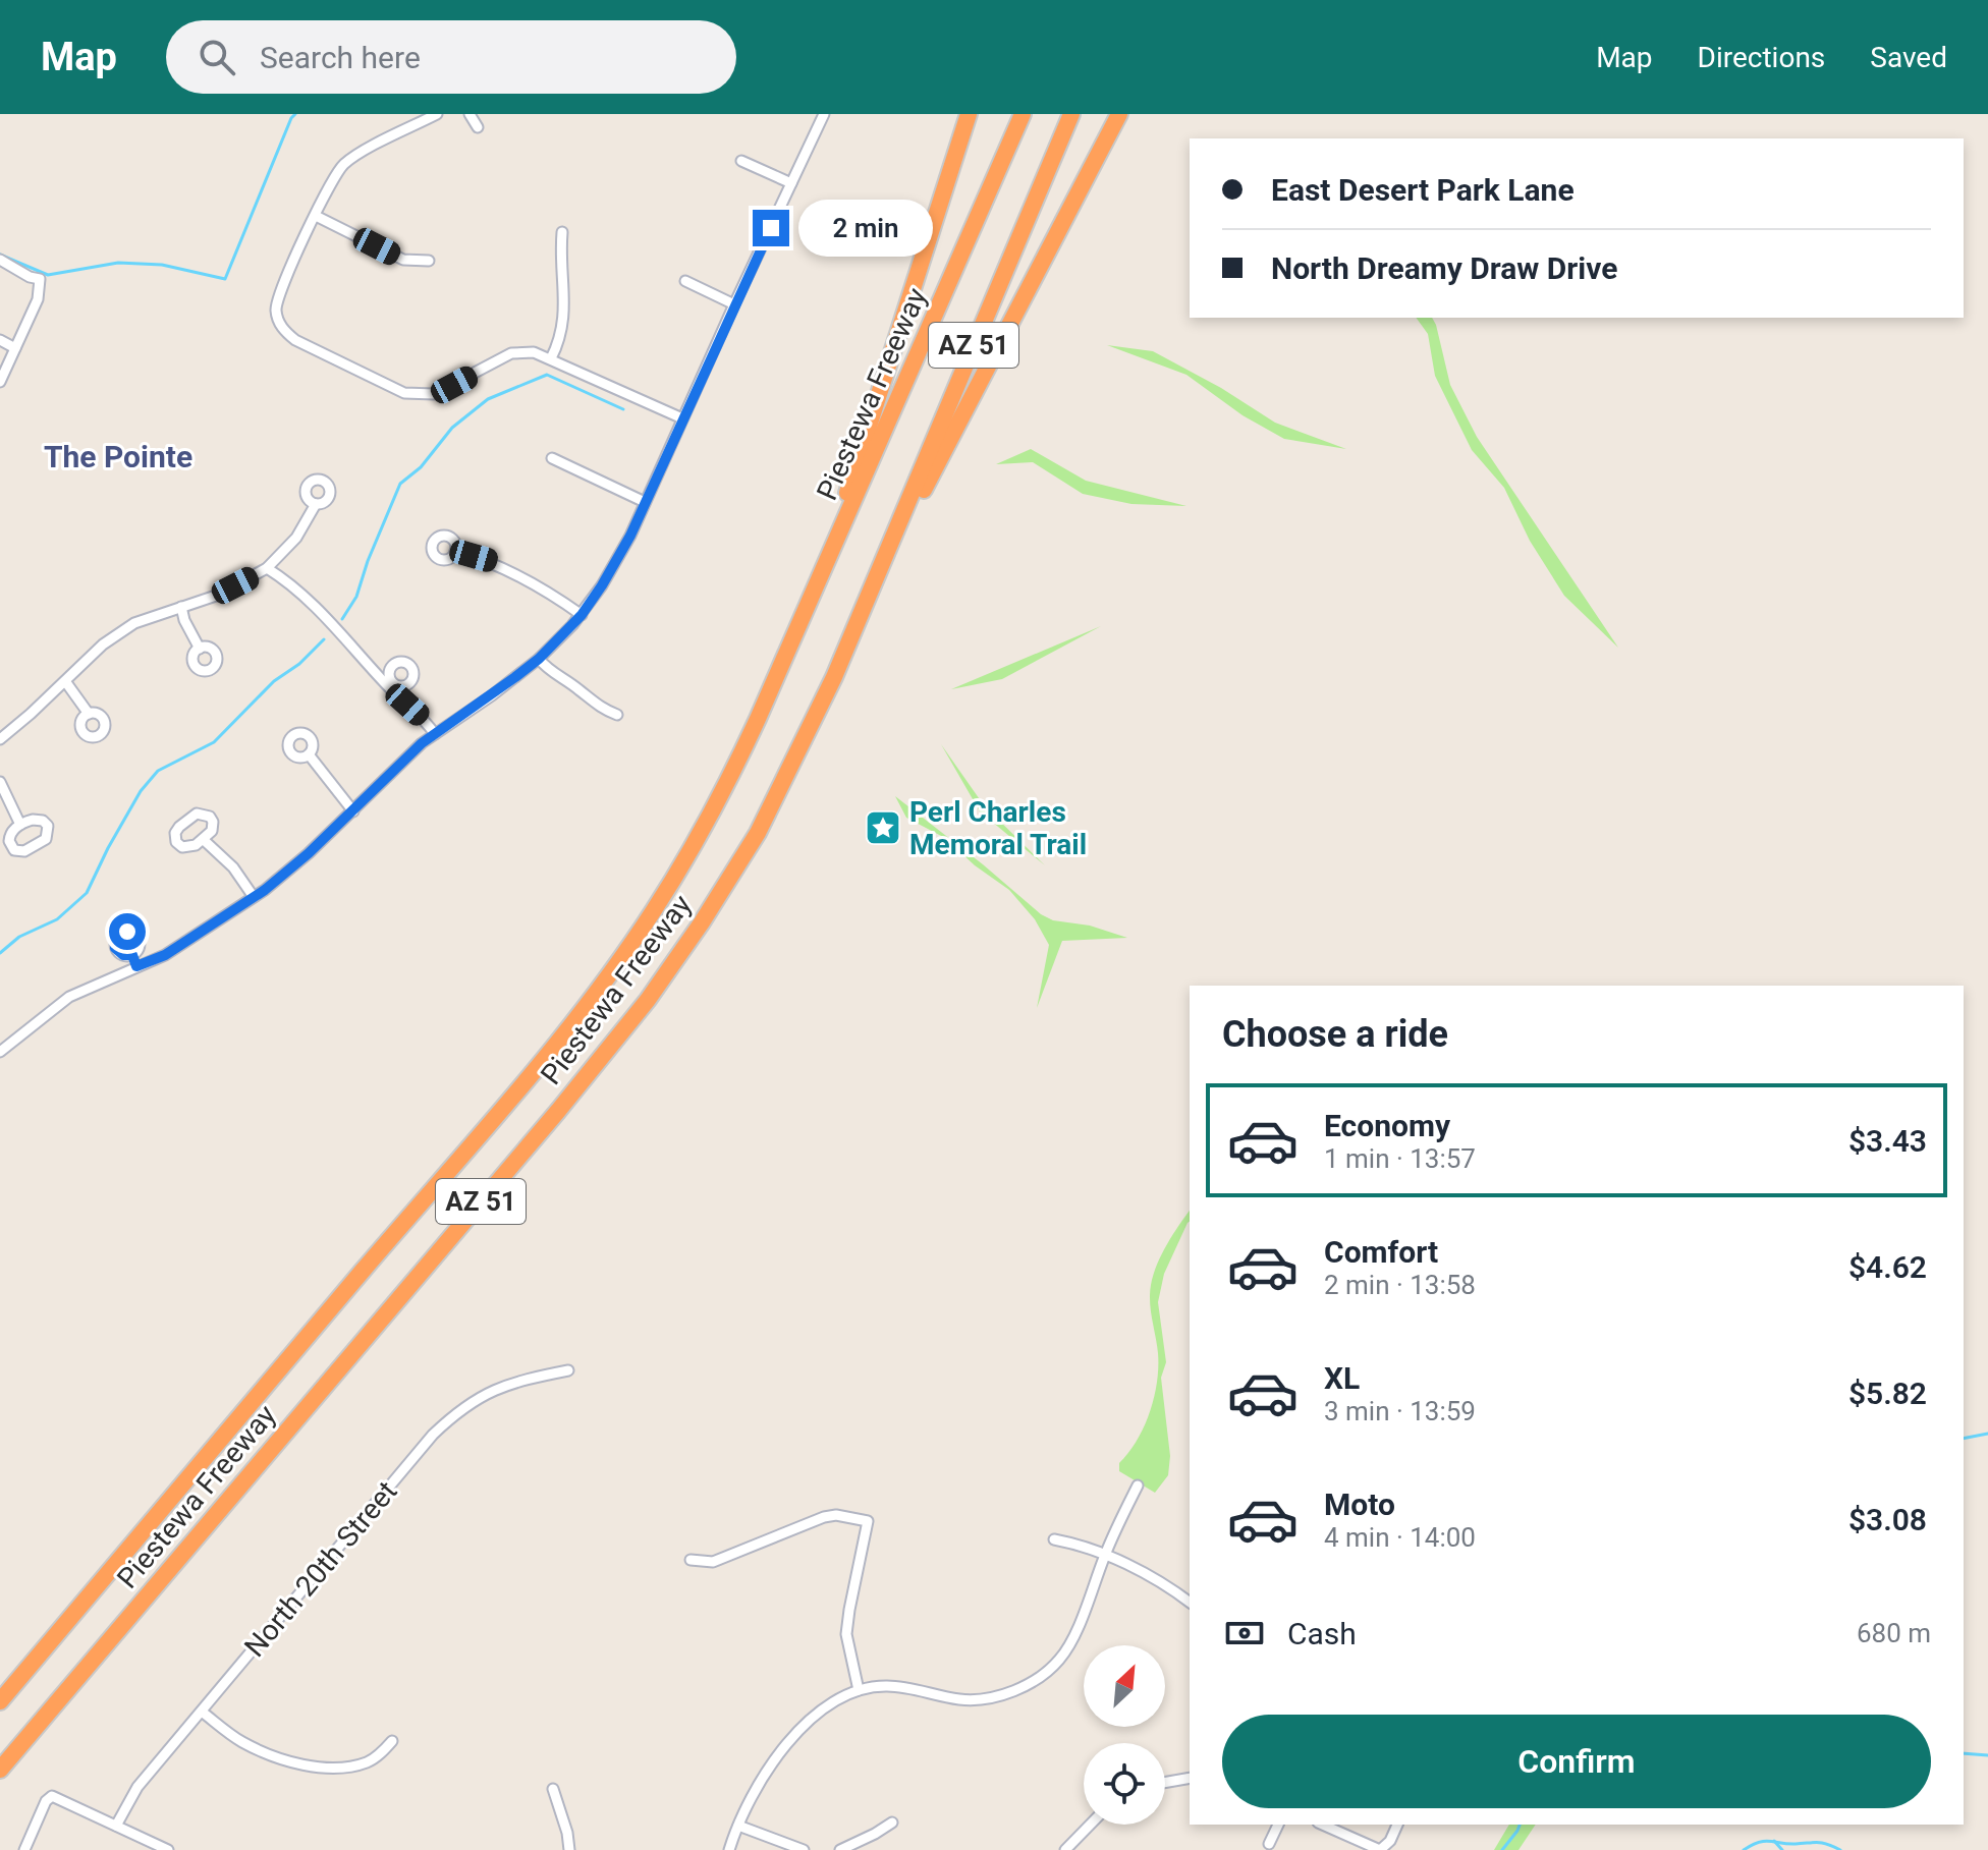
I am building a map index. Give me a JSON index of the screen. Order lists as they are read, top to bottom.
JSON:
{
  "streets": {
    "highway": ["AZ 51", "Piestewa Freeway"],
    "street": ["North 20th Street"]
  },
  "districts": ["The Pointe"],
  "places": {
    "place": ["Perl Charles Memoral Trail"]
  },
  "north": "top right",
  "page": {
    "header": "Map",
    "search": "Search here",
    "nav": ["Map", "Directions", "Saved"],
    "banner": ["East Desert Park Lane", "North Dreamy Draw Drive"],
    "bubble": "2 min",
    "heading": "Choose a ride",
    "list": [
      {
        "name": "Economy",
        "note": "1 min · 13:57",
        "value": "$3.43"
      },
      {
        "name": "Comfort",
        "note": "2 min · 13:58",
        "value": "$4.62"
      },
      {
        "name": "XL",
        "note": "3 min · 13:59",
        "value": "$5.82"
      },
      {
        "name": "Moto",
        "note": "4 min · 14:00",
        "value": "$3.08"
      }
    ],
    "pay": ["Cash", "680 m"],
    "buttons": "Confirm"
  }
}
